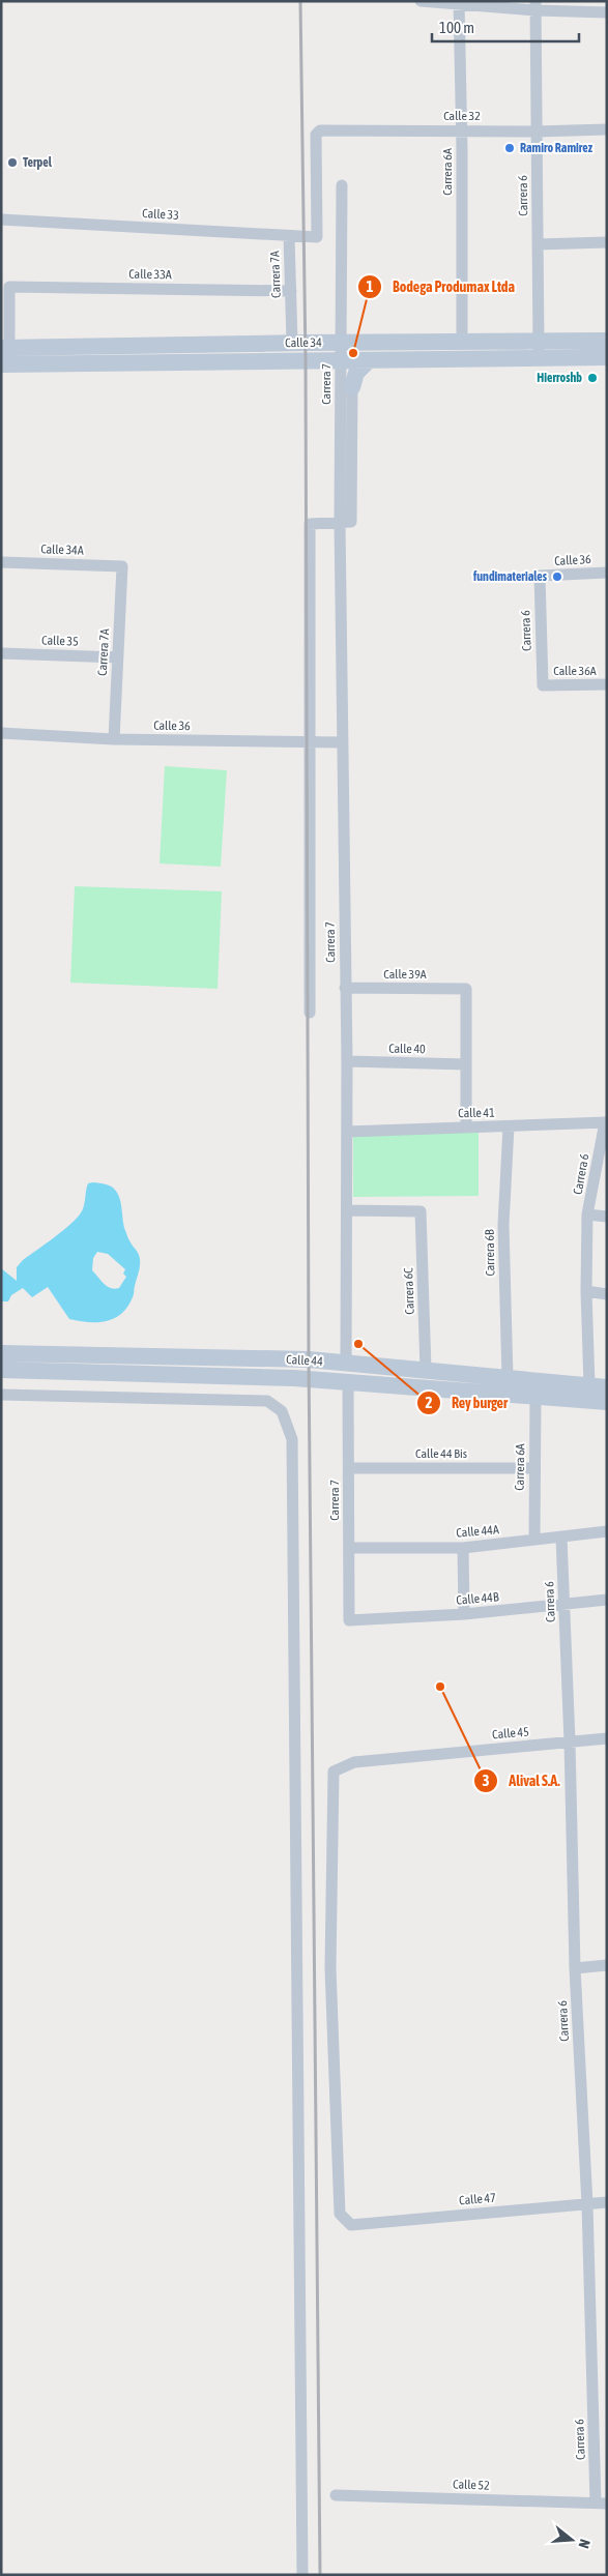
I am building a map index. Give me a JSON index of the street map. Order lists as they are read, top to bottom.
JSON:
{
  "streets": {
    "main road": ["Calle 34", "Calle 44"],
    "street": [
      "Calle 32",
      "Carrera 6A",
      "Carrera 6",
      "Calle 33",
      "Calle 33A",
      "Carrera 7A",
      "Carrera 7",
      "Calle 34A",
      "Calle 36",
      "Calle 35",
      "Calle 36A",
      "Calle 39A",
      "Calle 40",
      "Calle 41",
      "Carrera 6B",
      "Carrera 6C",
      "Calle 44 Bis",
      "Calle 44A",
      "Calle 44B",
      "Calle 45",
      "Calle 47",
      "Calle 52"
    ]
  },
  "crossings": [
    ["Calle 32", "Carrera 6A"],
    ["Calle 32", "Carrera 6"],
    ["Calle 32", "Calle 33"],
    ["Carrera 6A", "Calle 34"],
    ["Carrera 6A", "Calle 44"],
    ["Carrera 6A", "Calle 44 Bis"],
    ["Carrera 6A", "Calle 44A"],
    ["Carrera 6", "Calle 34"],
    ["Carrera 6", "Calle 36"],
    ["Carrera 6", "Calle 36A"],
    ["Carrera 6", "Calle 41"],
    ["Carrera 6", "Calle 44"],
    ["Carrera 6", "Calle 44A"],
    ["Carrera 6", "Calle 44B"],
    ["Carrera 6", "Calle 45"],
    ["Carrera 6", "Calle 47"],
    ["Carrera 6", "Calle 52"],
    ["Calle 33", "Carrera 7A"],
    ["Calle 33A", "Carrera 7A"],
    ["Calle 33A", "Calle 34"],
    ["Carrera 7A", "Calle 34"],
    ["Carrera 7A", "Calle 34A"],
    ["Carrera 7A", "Calle 36"],
    ["Carrera 7A", "Calle 35"],
    ["Calle 34", "Carrera 7"],
    ["Carrera 7", "Calle 36"],
    ["Carrera 7", "Calle 39A"],
    ["Carrera 7", "Calle 40"],
    ["Carrera 7", "Calle 41"],
    ["Carrera 7", "Carrera 6C"],
    ["Carrera 7", "Calle 44"],
    ["Carrera 7", "Calle 44 Bis"],
    ["Carrera 7", "Calle 44A"],
    ["Carrera 7", "Calle 44B"],
    ["Calle 39A", "Calle 40"],
    ["Calle 41", "Carrera 6B"],
    ["Carrera 6B", "Calle 44"],
    ["Carrera 6C", "Calle 44"],
    ["Calle 45", "Calle 47"]
  ],
  "places": [
    "Ramiro Ramirez",
    "Terpel",
    "Bodega Produmax Ltda",
    "Hierroshb",
    "fundimateriales",
    "Rey burger",
    "Alival S.A."
  ],
  "scale_bar": "100 m",
  "north": "right"
}
